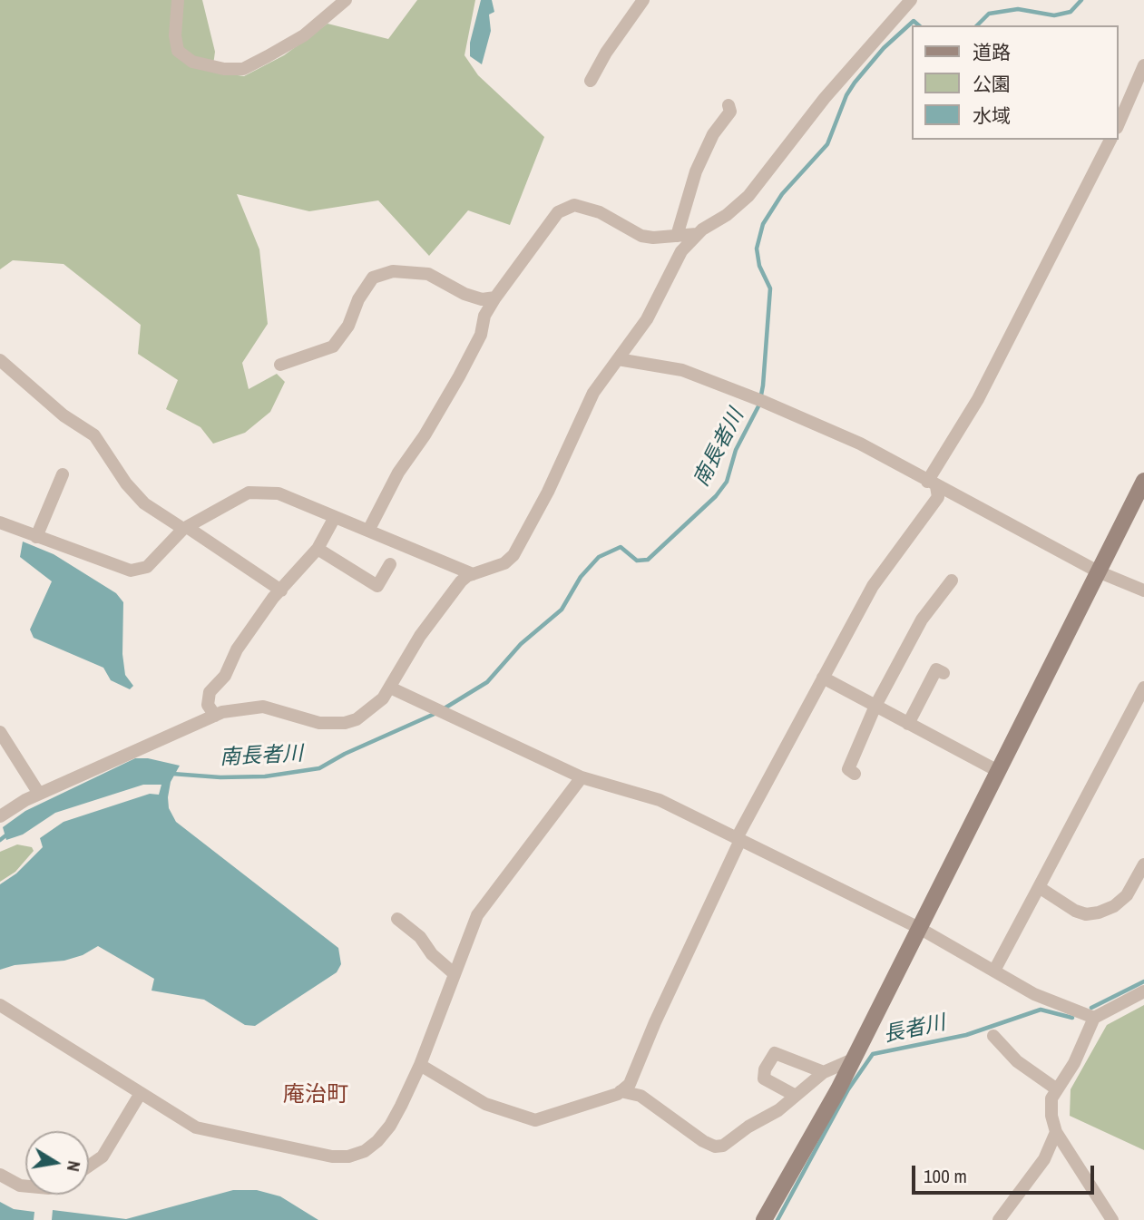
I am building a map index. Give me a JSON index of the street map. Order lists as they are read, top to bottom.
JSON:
{
  "districts": ["庵治町"],
  "water": ["南長者川", "長者川"],
  "legend": ["道路", "公園", "水域"],
  "scale_bar": "100 m",
  "north": "right"
}
